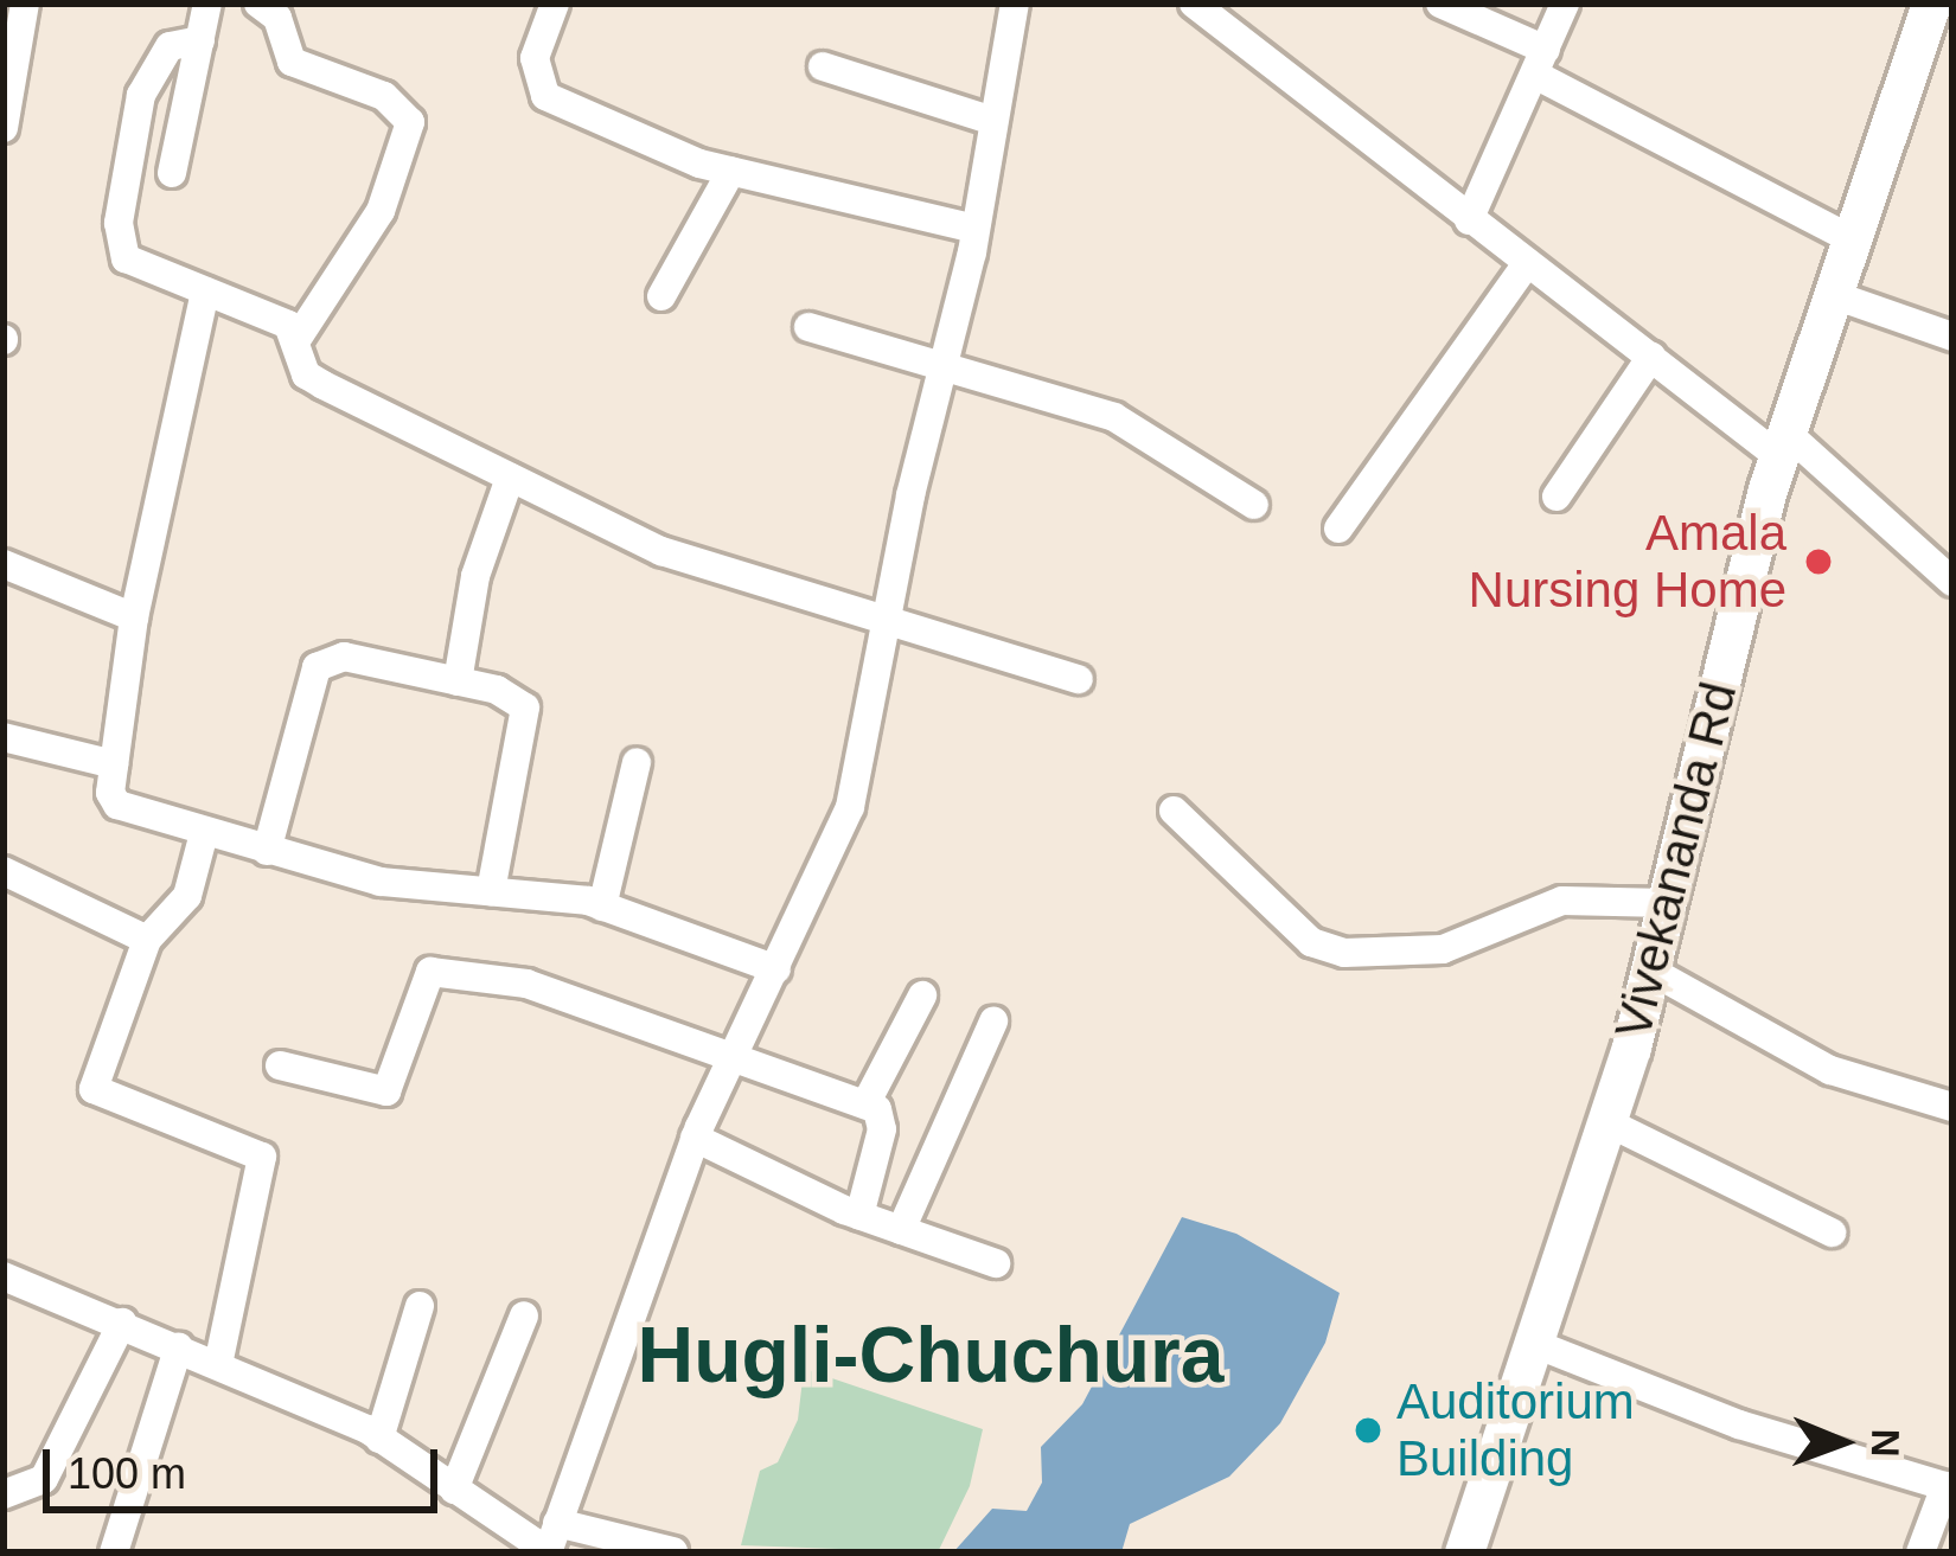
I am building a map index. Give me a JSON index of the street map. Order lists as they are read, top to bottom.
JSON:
{
  "streets": {
    "street": ["Vivekananda Rd"]
  },
  "districts": ["Hugli-Chuchura"],
  "places": ["Amala Nursing Home", "Auditorium Building"],
  "scale_bar": "100 m",
  "north": "right"
}
